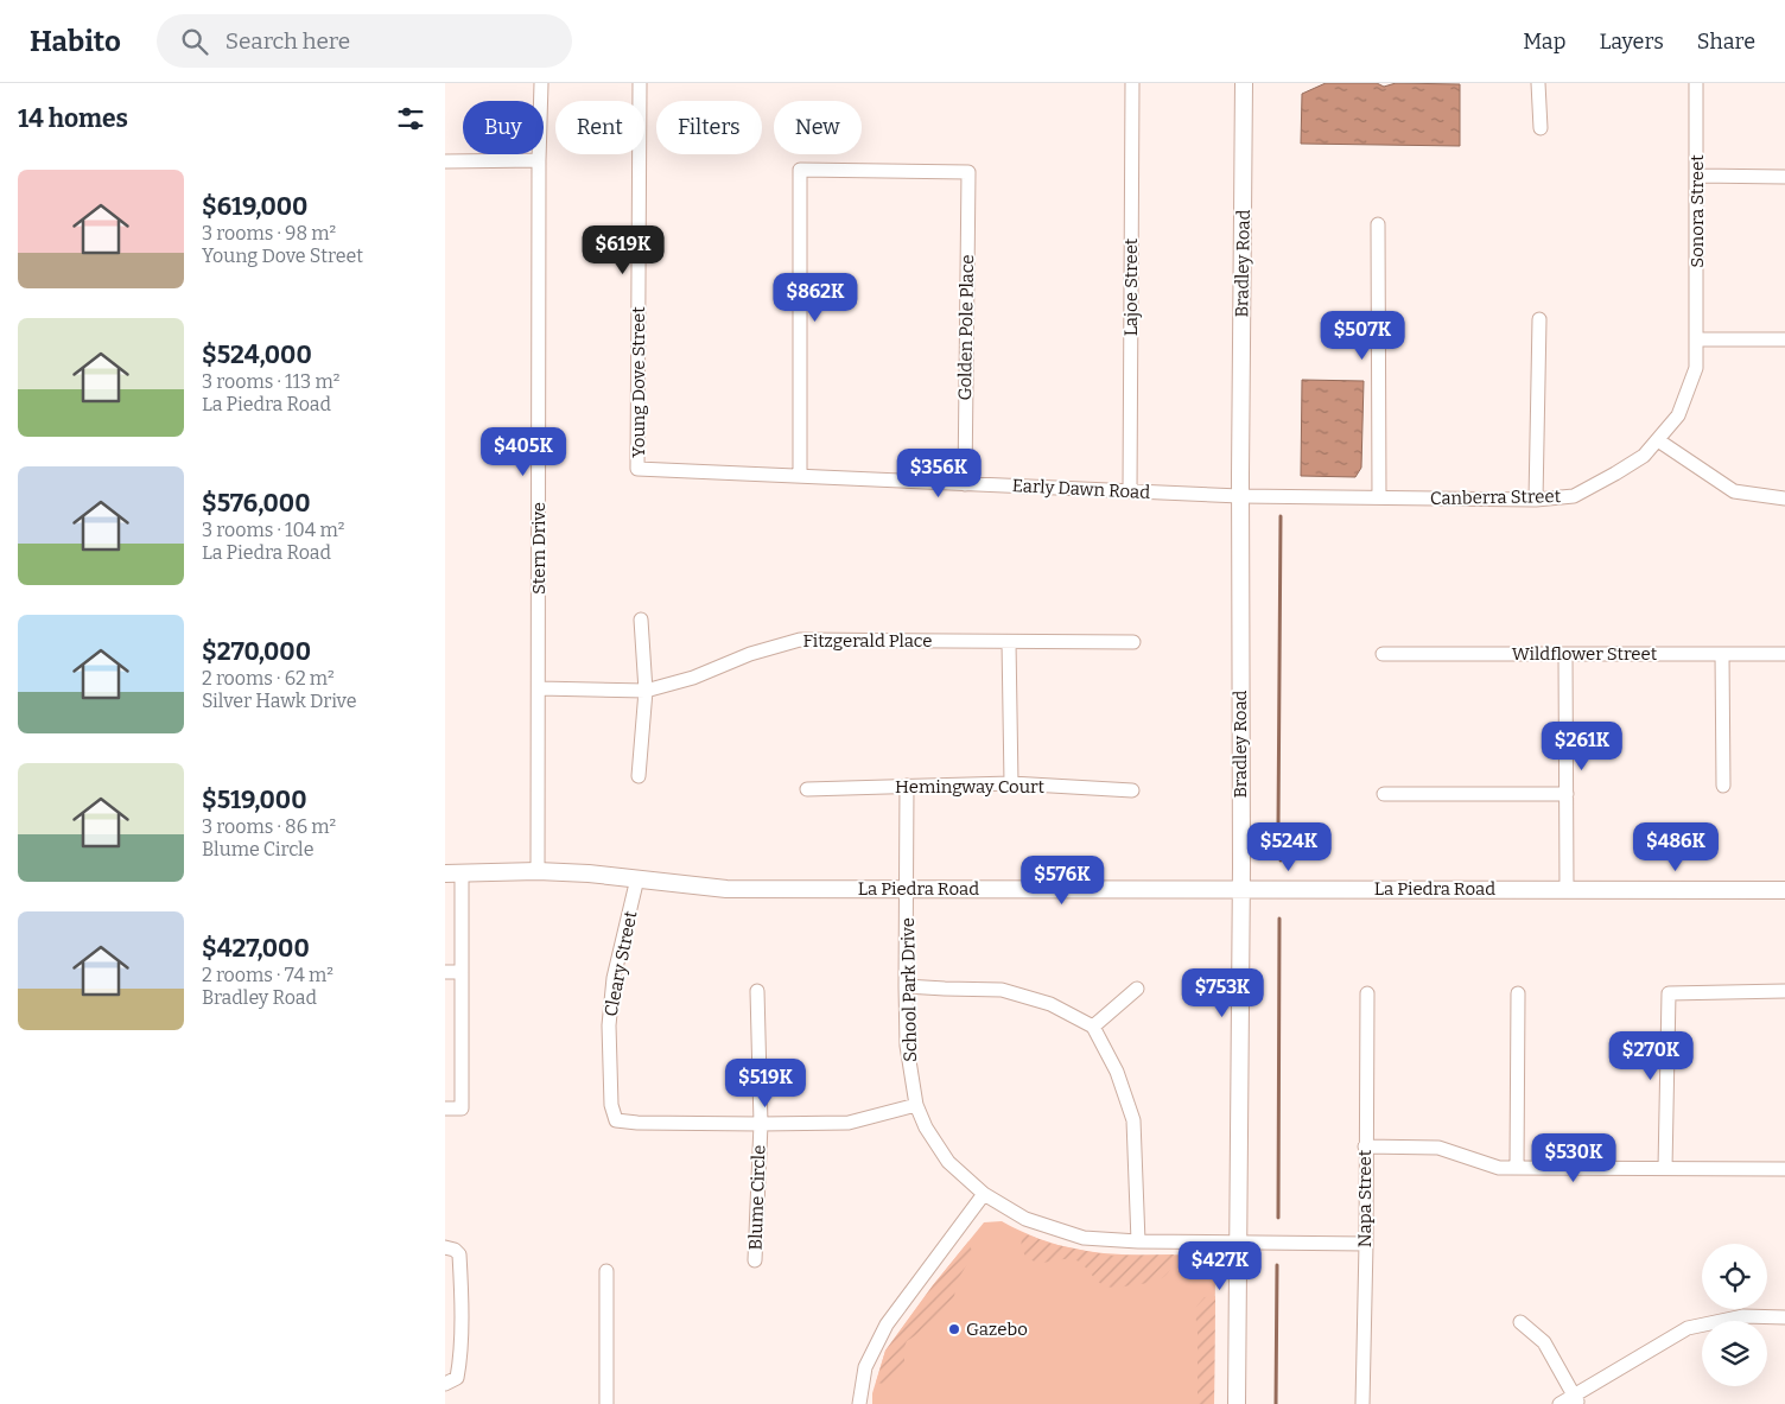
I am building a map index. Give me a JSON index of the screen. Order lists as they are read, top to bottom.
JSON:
{
  "streets": {
    "street": [
      "Sonora Street",
      "Bradley Road",
      "Lajoe Street",
      "Golden Pole Place",
      "Young Dove Street",
      "Early Dawn Road",
      "Canberra Street",
      "Stern Drive",
      "Fitzgerald Place",
      "Wildflower Street",
      "Hemingway Court",
      "La Piedra Road",
      "Cleary Street",
      "School Park Drive",
      "Blume Circle",
      "Napa Street"
    ]
  },
  "crossings": [
    ["Sonora Street", "Canberra Street"],
    ["Bradley Road", "Early Dawn Road"],
    ["Bradley Road", "Canberra Street"],
    ["Bradley Road", "La Piedra Road"],
    ["Bradley Road", "School Park Drive"],
    ["Lajoe Street", "Early Dawn Road"],
    ["Golden Pole Place", "Early Dawn Road"],
    ["Young Dove Street", "Early Dawn Road"],
    ["Early Dawn Road", "Canberra Street"],
    ["Stern Drive", "Fitzgerald Place"],
    ["Stern Drive", "La Piedra Road"],
    ["Hemingway Court", "School Park Drive"],
    ["La Piedra Road", "Cleary Street"],
    ["La Piedra Road", "School Park Drive"],
    ["Cleary Street", "Blume Circle"],
    ["School Park Drive", "Napa Street"]
  ],
  "places": ["Gazebo"],
  "page": {
    "header": "Habito",
    "search": "Search here",
    "nav": ["Map", "Layers", "Share"],
    "heading": "14 homes",
    "chip": [
      "Buy",
      "Rent",
      "Filters",
      "New"
    ],
    "list": [
      {
        "name": "$619,000",
        "note": "3 rooms · 98 m² · Young Dove Street"
      },
      {
        "name": "$524,000",
        "note": "3 rooms · 113 m² · La Piedra Road"
      },
      {
        "name": "$576,000",
        "note": "3 rooms · 104 m² · La Piedra Road"
      },
      {
        "name": "$270,000",
        "note": "2 rooms · 62 m² · Silver Hawk Drive"
      },
      {
        "name": "$519,000",
        "note": "3 rooms · 86 m² · Blume Circle"
      },
      {
        "name": "$427,000",
        "note": "2 rooms · 74 m² · Bradley Road"
      }
    ],
    "price": [
      "$619K",
      "$862K",
      "$507K",
      "$405K",
      "$356K",
      "$261K",
      "$524K",
      "$486K",
      "$576K",
      "$753K",
      "$270K",
      "$519K",
      "$530K",
      "$427K"
    ]
  }
}
